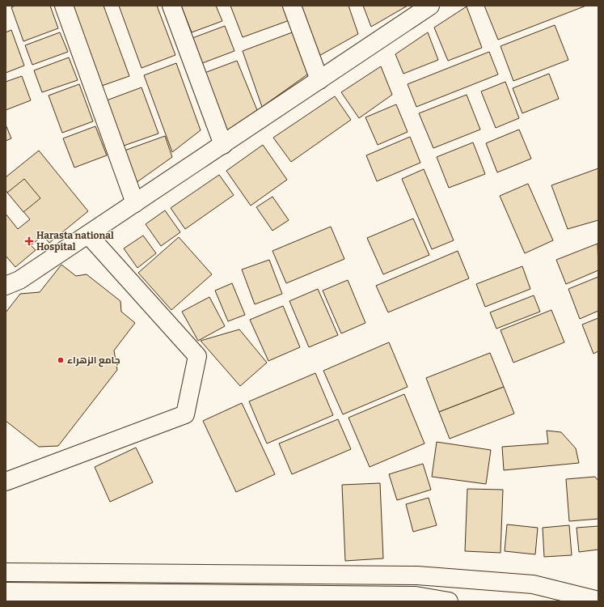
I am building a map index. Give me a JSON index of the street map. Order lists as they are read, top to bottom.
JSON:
{
  "places": {
    "health": ["Harasta national Hospital"],
    "other": ["جامع الزهراء"]
  }
}
